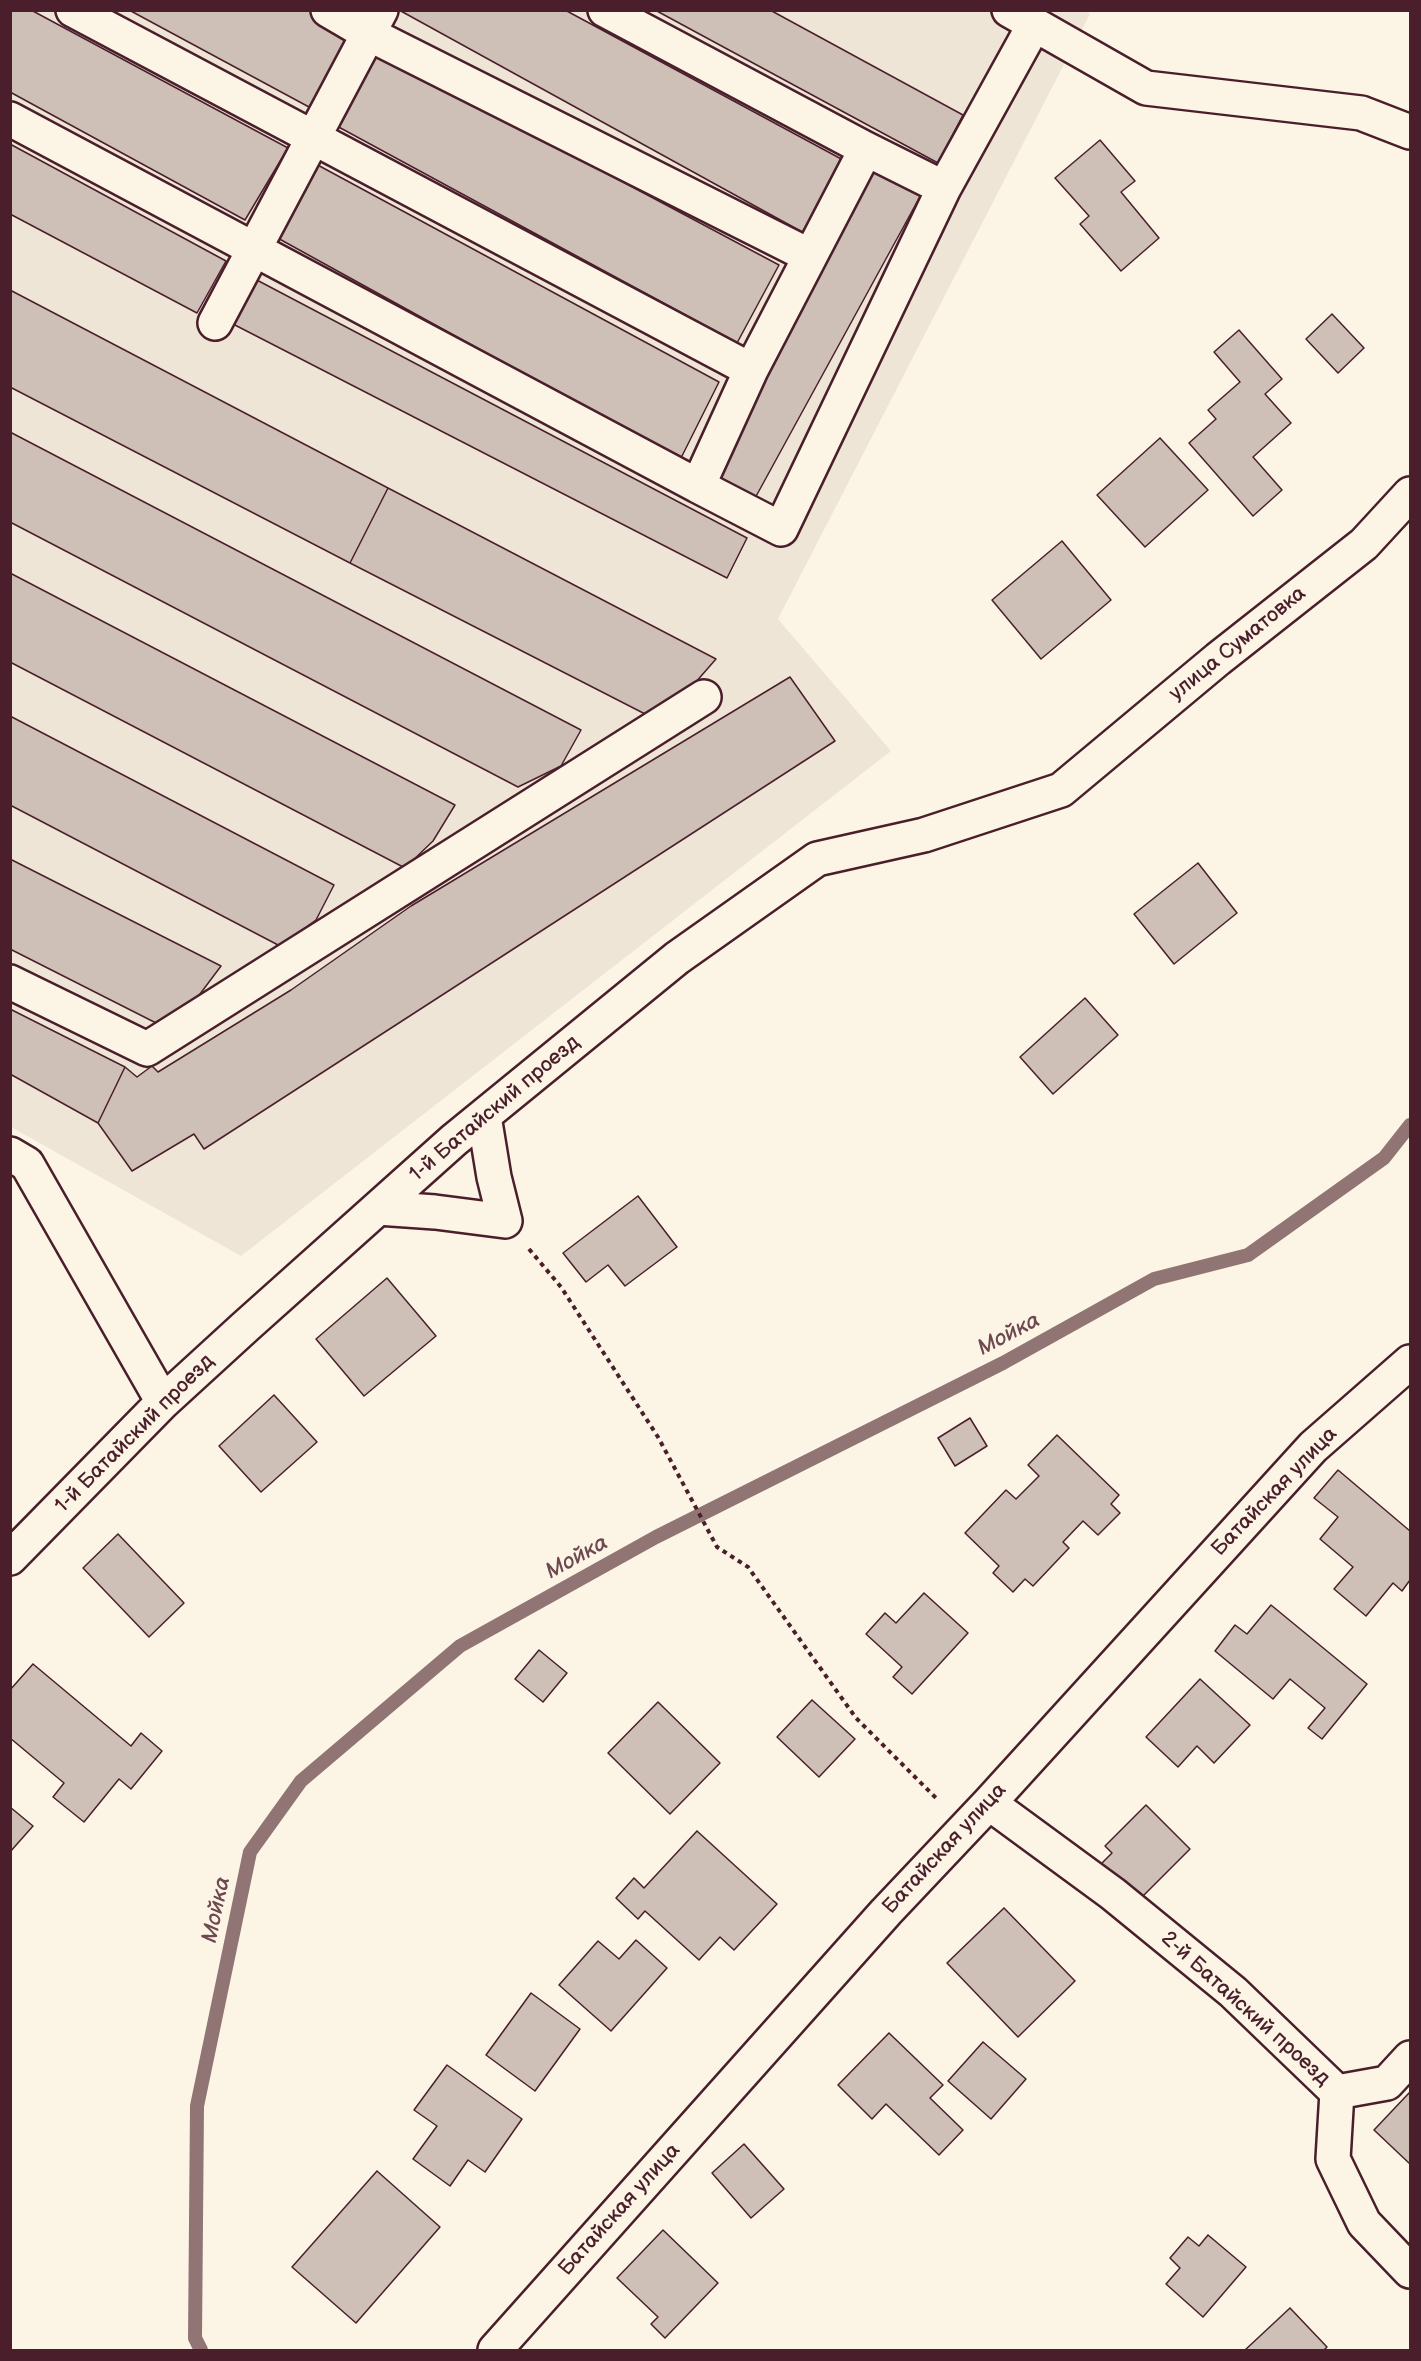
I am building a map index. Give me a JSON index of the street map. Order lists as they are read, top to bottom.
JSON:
{
  "streets": {
    "street": [
      "улица Суматовка",
      "1-й Батайский проезд",
      "Батайская улица",
      "2-й Батайский проезд"
    ]
  },
  "crossings": [
    ["улица Суматовка", "1-й Батайский проезд"],
    ["Батайская улица", "2-й Батайский проезд"]
  ],
  "water": ["Мойка"]
}
